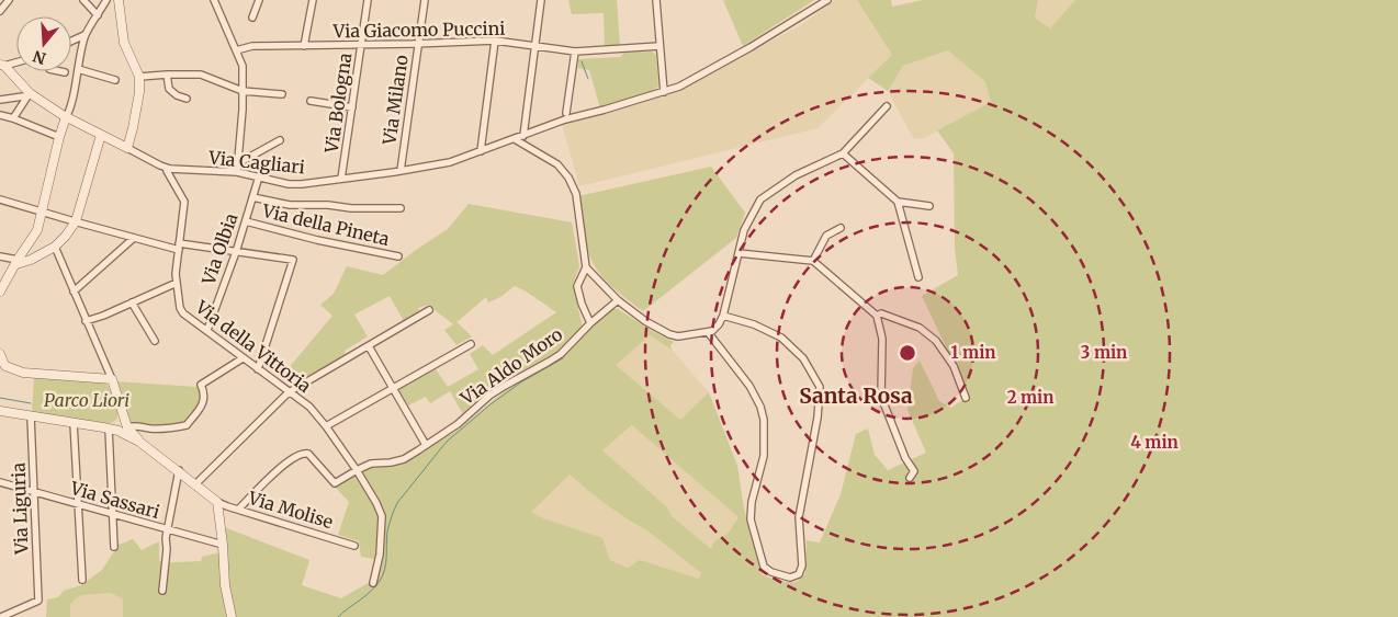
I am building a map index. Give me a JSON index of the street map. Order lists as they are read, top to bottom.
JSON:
{
  "streets": {
    "street": [
      "Via Giacomo Puccini",
      "Via Milano",
      "Via Bologna",
      "Via Cagliari",
      "Via della Pineta",
      "Via Olbia",
      "Via della Vittoria",
      "Via Aldo Moro",
      "Via Sassari",
      "Via Liguria",
      "Via Molise"
    ]
  },
  "crossings": [
    ["Via Giacomo Puccini", "Via Milano"],
    ["Via Giacomo Puccini", "Via Bologna"],
    ["Via Milano", "Via Cagliari"],
    ["Via Bologna", "Via Cagliari"],
    ["Via Cagliari", "Via Olbia"],
    ["Via Cagliari", "Via della Vittoria"],
    ["Via della Pineta", "Via Olbia"],
    ["Via Olbia", "Via della Vittoria"],
    ["Via della Vittoria", "Via Aldo Moro"],
    ["Via Aldo Moro", "Via Molise"],
    ["Via Sassari", "Via Liguria"]
  ],
  "districts": ["Santa Rosa"],
  "parks": ["Parco Liori"],
  "north": "bottom",
  "rings": [
    "1 min",
    "3 min",
    "2 min",
    "4 min"
  ]
}
